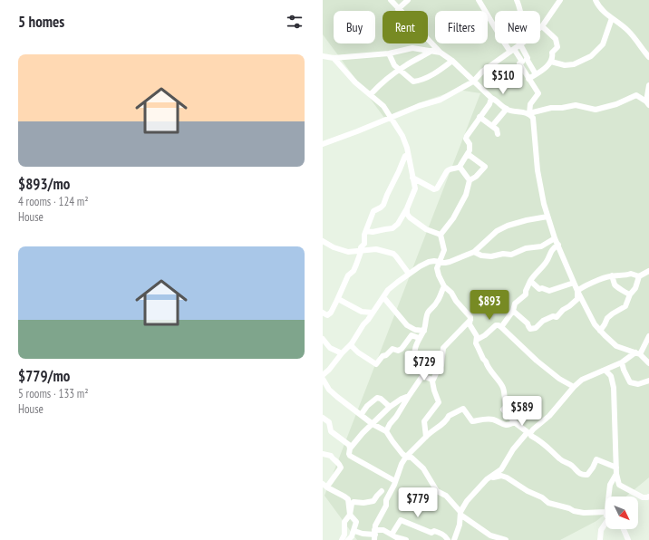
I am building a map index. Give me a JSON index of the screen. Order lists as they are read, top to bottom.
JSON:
{
  "north": "bottom right",
  "page": {
    "heading": "5 homes",
    "chip": [
      "Buy",
      "Rent",
      "Filters",
      "New"
    ],
    "list": [
      {
        "name": "$893/mo",
        "note": "4 rooms · 124 m² · House"
      },
      {
        "name": "$779/mo",
        "note": "5 rooms · 133 m² · House"
      }
    ],
    "price": [
      "$510",
      "$893",
      "$729",
      "$589",
      "$779"
    ]
  }
}
